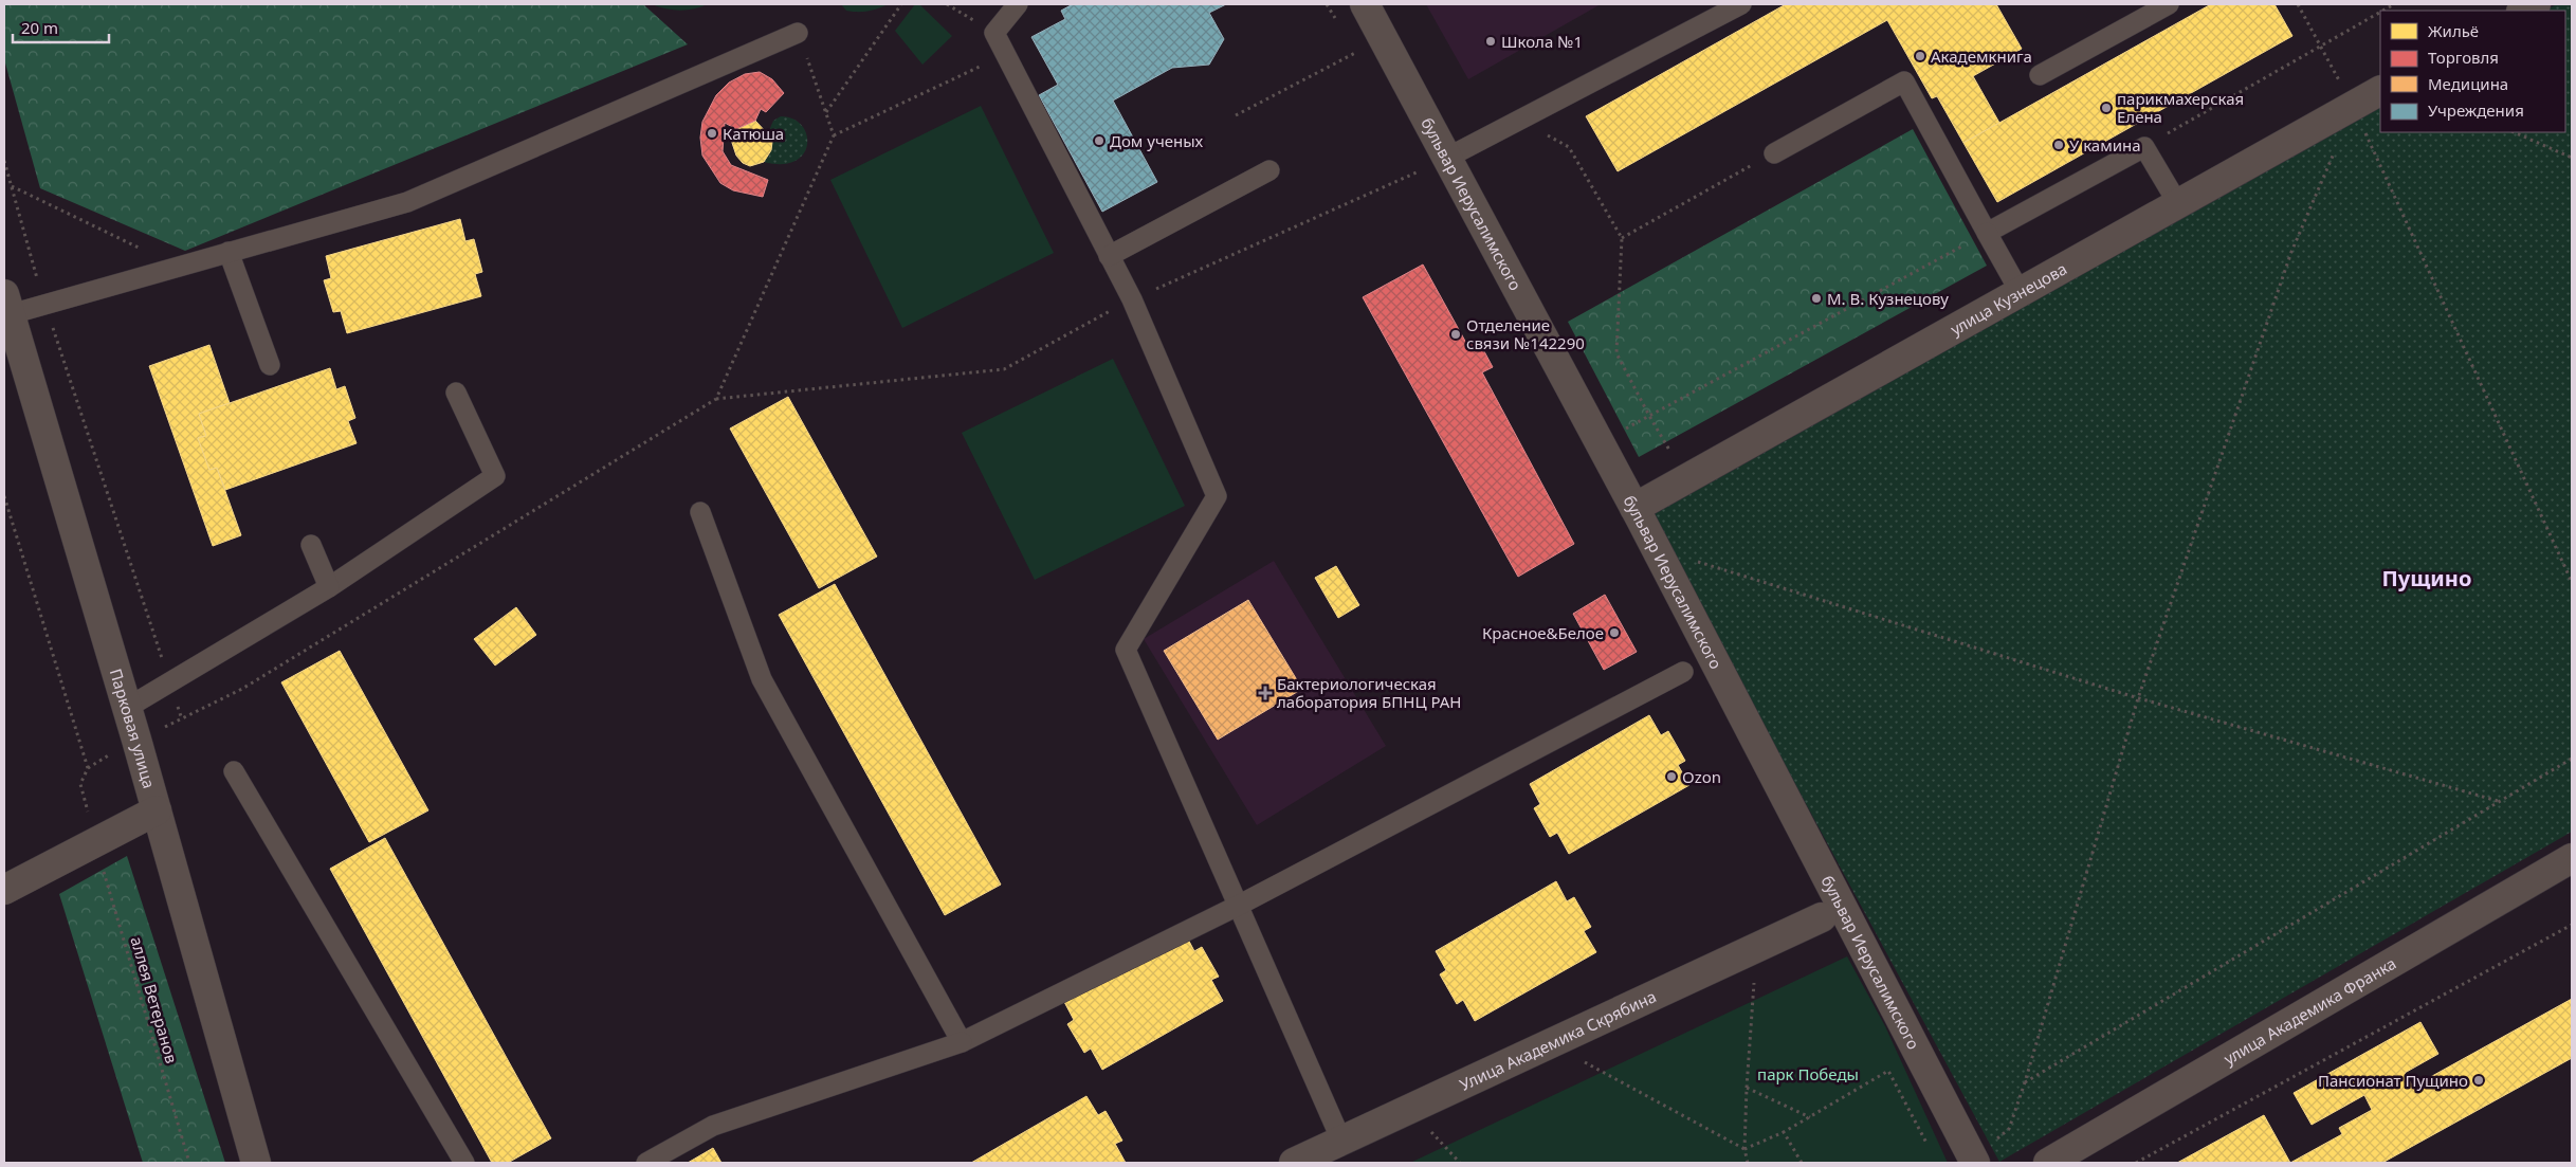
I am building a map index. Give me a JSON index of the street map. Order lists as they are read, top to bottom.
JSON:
{
  "streets": {
    "street": [
      "бульвар Иерусалимского",
      "улица Кузнецова",
      "Парковая улица",
      "улица Академика Франка",
      "Улица Академика Скрябина"
    ],
    "path": ["аллея Ветеранов"]
  },
  "crossings": [
    ["бульвар Иерусалимского", "улица Кузнецова"]
  ],
  "districts": ["Пущино"],
  "parks": ["парк Победы"],
  "places": {
    "other": [
      "Школа №1",
      "Академкнига",
      "парикмахерская Елена",
      "Катюша",
      "Дом ученых",
      "У камина",
      "М. В. Кузнецову",
      "Отделение связи №142290",
      "Красное&Белое",
      "Ozon",
      "Пансионат Пущино"
    ],
    "health": ["Бактериологическая лаборатория БПНЦ РАН"]
  },
  "legend": [
    "Жильё",
    "Торговля",
    "Медицина",
    "Учреждения"
  ],
  "scale_bar": "20 m"
}
